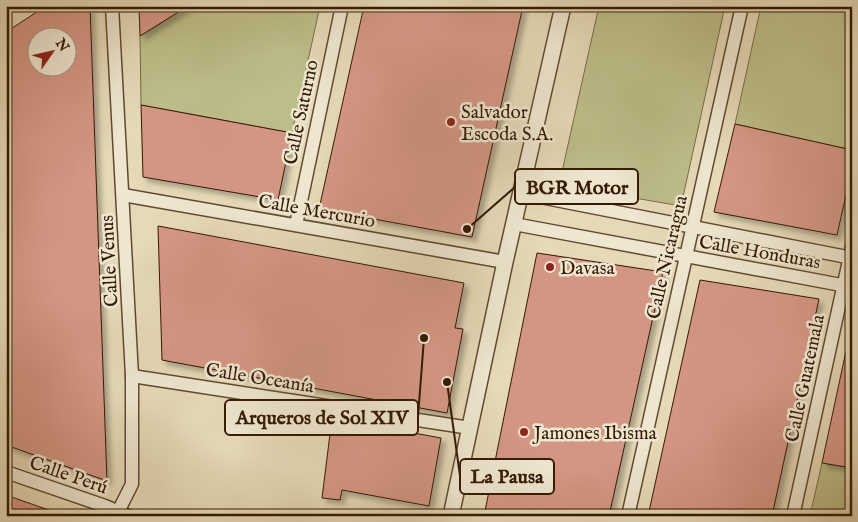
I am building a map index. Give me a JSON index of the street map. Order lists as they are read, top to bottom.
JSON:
{
  "streets": {
    "street": [
      "Calle Saturno",
      "Calle Mercurio",
      "Calle Honduras",
      "Calle Nicaragua",
      "Calle Venus",
      "Calle Oceanía",
      "Calle Guatemala",
      "Calle Perú"
    ]
  },
  "crossings": [
    ["Calle Saturno", "Calle Mercurio"],
    ["Calle Mercurio", "Calle Venus"],
    ["Calle Honduras", "Calle Nicaragua"],
    ["Calle Honduras", "Calle Guatemala"],
    ["Calle Venus", "Calle Oceanía"],
    ["Calle Venus", "Calle Perú"]
  ],
  "places": [
    "Salvador Escoda S.A.",
    "BGR Motor",
    "Davasa",
    "Arqueros de Sol XIV",
    "La Pausa",
    "Jamones Ibisma"
  ],
  "north": "top right"
}
